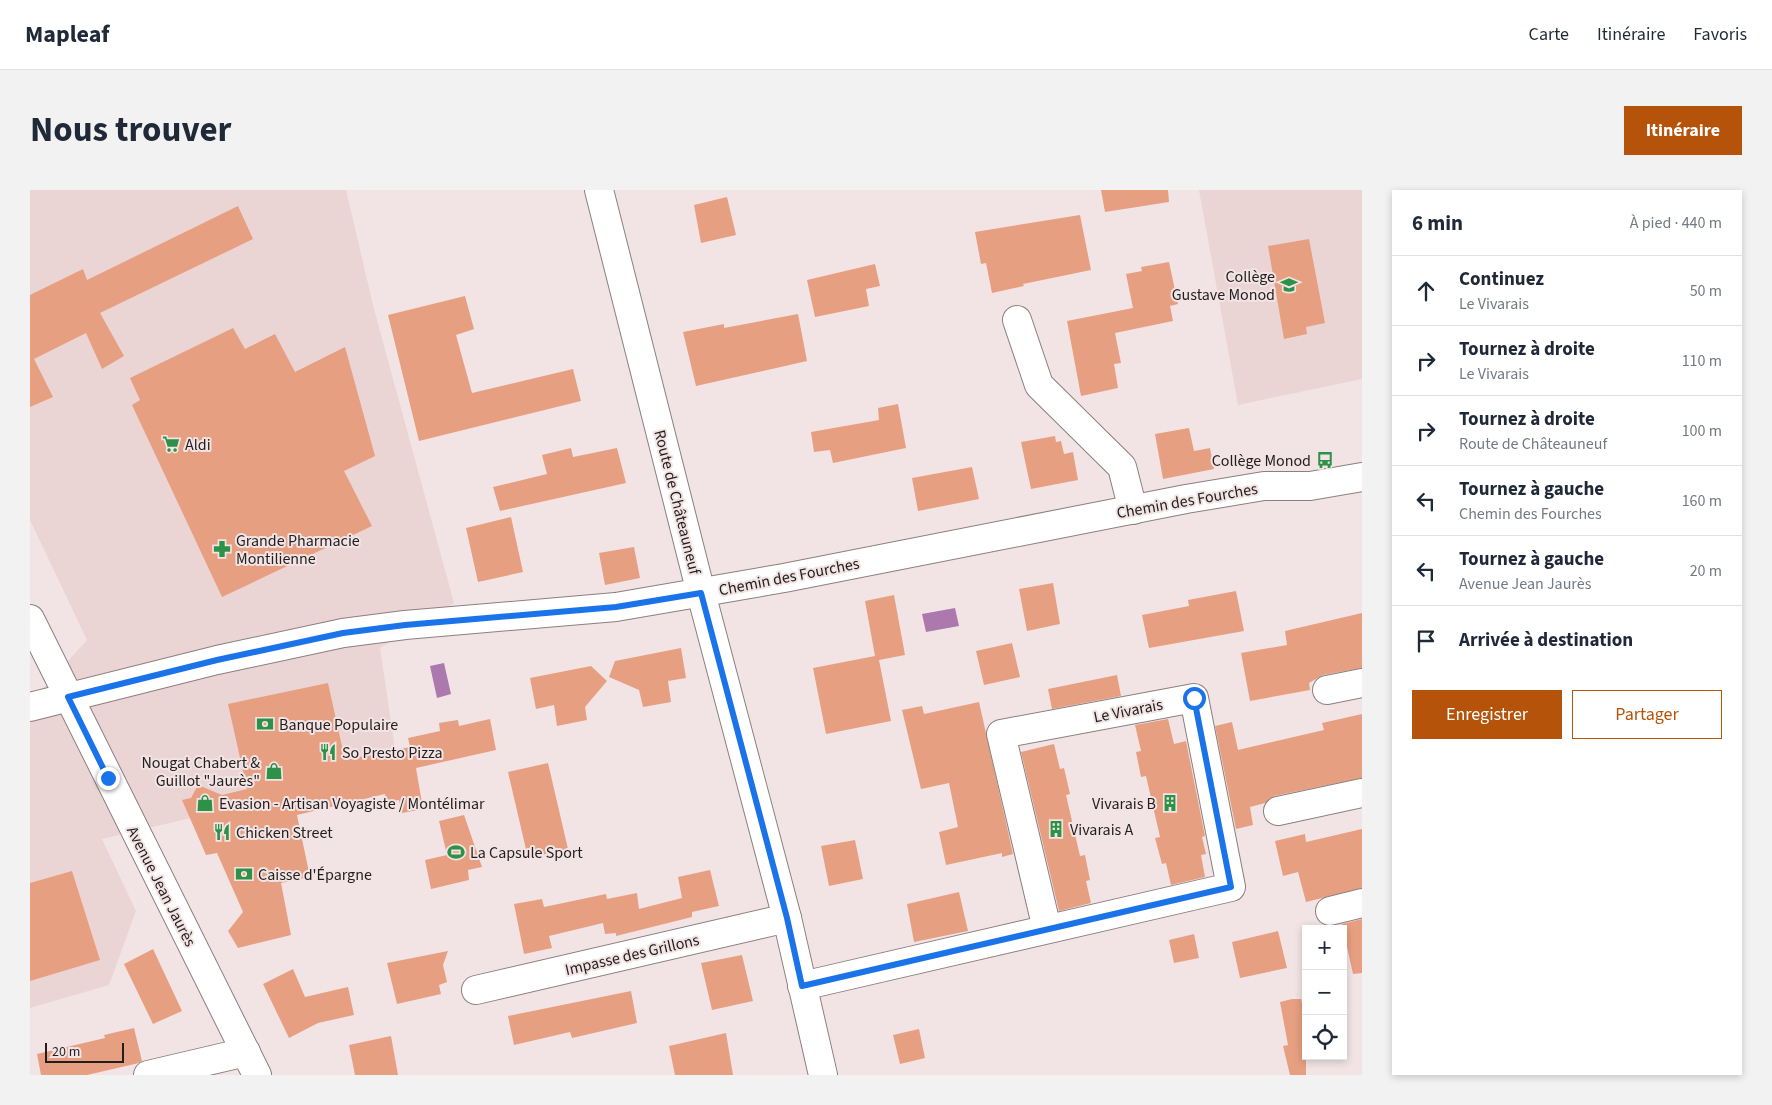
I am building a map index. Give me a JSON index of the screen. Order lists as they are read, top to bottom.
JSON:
{
  "streets": {
    "street": [
      "Chemin des Fourches",
      "Route de Châteauneuf",
      "Le Vivarais",
      "Avenue Jean Jaurès",
      "Impasse des Grillons"
    ]
  },
  "crossings": [
    ["Chemin des Fourches", "Route de Châteauneuf"],
    ["Chemin des Fourches", "Avenue Jean Jaurès"],
    ["Route de Châteauneuf", "Le Vivarais"],
    ["Route de Châteauneuf", "Impasse des Grillons"]
  ],
  "places": {
    "school or university": ["Collège Gustave Monod"],
    "supermarket": ["Aldi"],
    "bus stop": ["Collège Monod"],
    "pharmacy": ["Grande Pharmacie Montilienne"],
    "bank": ["Banque Populaire", "Caisse d'Épargne"],
    "restaurant": ["So Presto Pizza", "Chicken Street"],
    "shop": ["Nougat Chabert & Guillot \"Jaurès\"", "Evasion - Artisan Voyagiste / Montélimar"],
    "building": ["Vivarais B", "Vivarais A"],
    "sports": ["La Capsule Sport"]
  },
  "scale_bar": "20 m",
  "page": {
    "header": "Mapleaf",
    "nav": ["Carte", "Itinéraire", "Favoris"],
    "title": "Nous trouver",
    "buttons": [
      "Itinéraire",
      ["Enregistrer", "Partager"]
    ],
    "heading": ["6 min", "À pied · 440 m"],
    "list": [
      ["Continuez", "Le Vivarais", "50 m"],
      ["Tournez à droite", "Le Vivarais", "110 m"],
      ["Tournez à droite", "Route de Châteauneuf", "100 m"],
      ["Tournez à gauche", "Chemin des Fourches", "160 m"],
      ["Tournez à gauche", "Avenue Jean Jaurès", "20 m"],
      "Arrivée à destination"
    ],
    "map_buttons": ["+", "−"],
    "scale": "20 m"
  }
}
